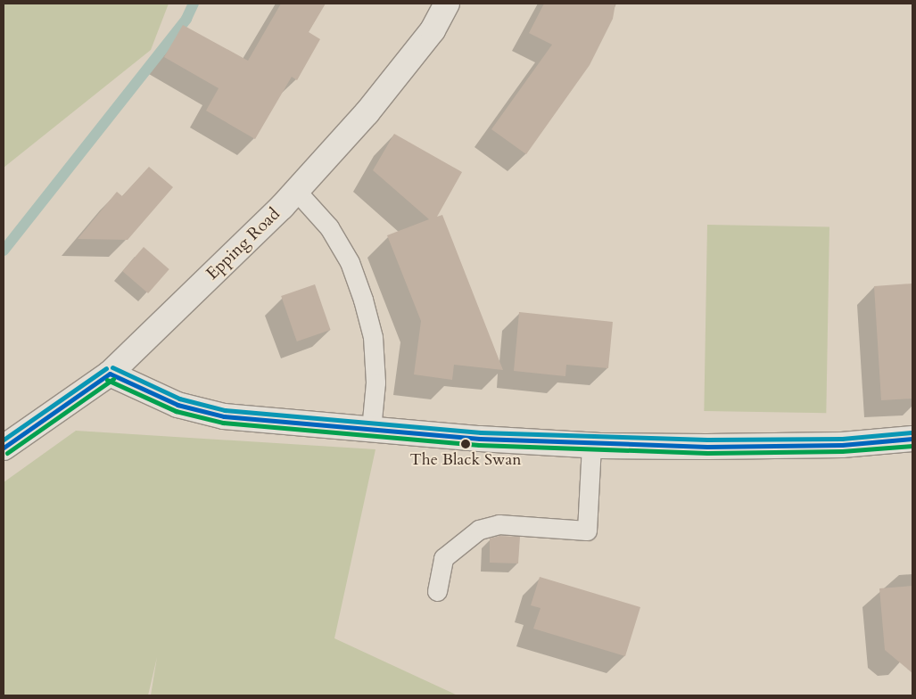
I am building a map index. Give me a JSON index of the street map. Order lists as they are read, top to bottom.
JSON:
{
  "streets": {
    "street": ["Epping Road"]
  },
  "places": ["The Black Swan"]
}
